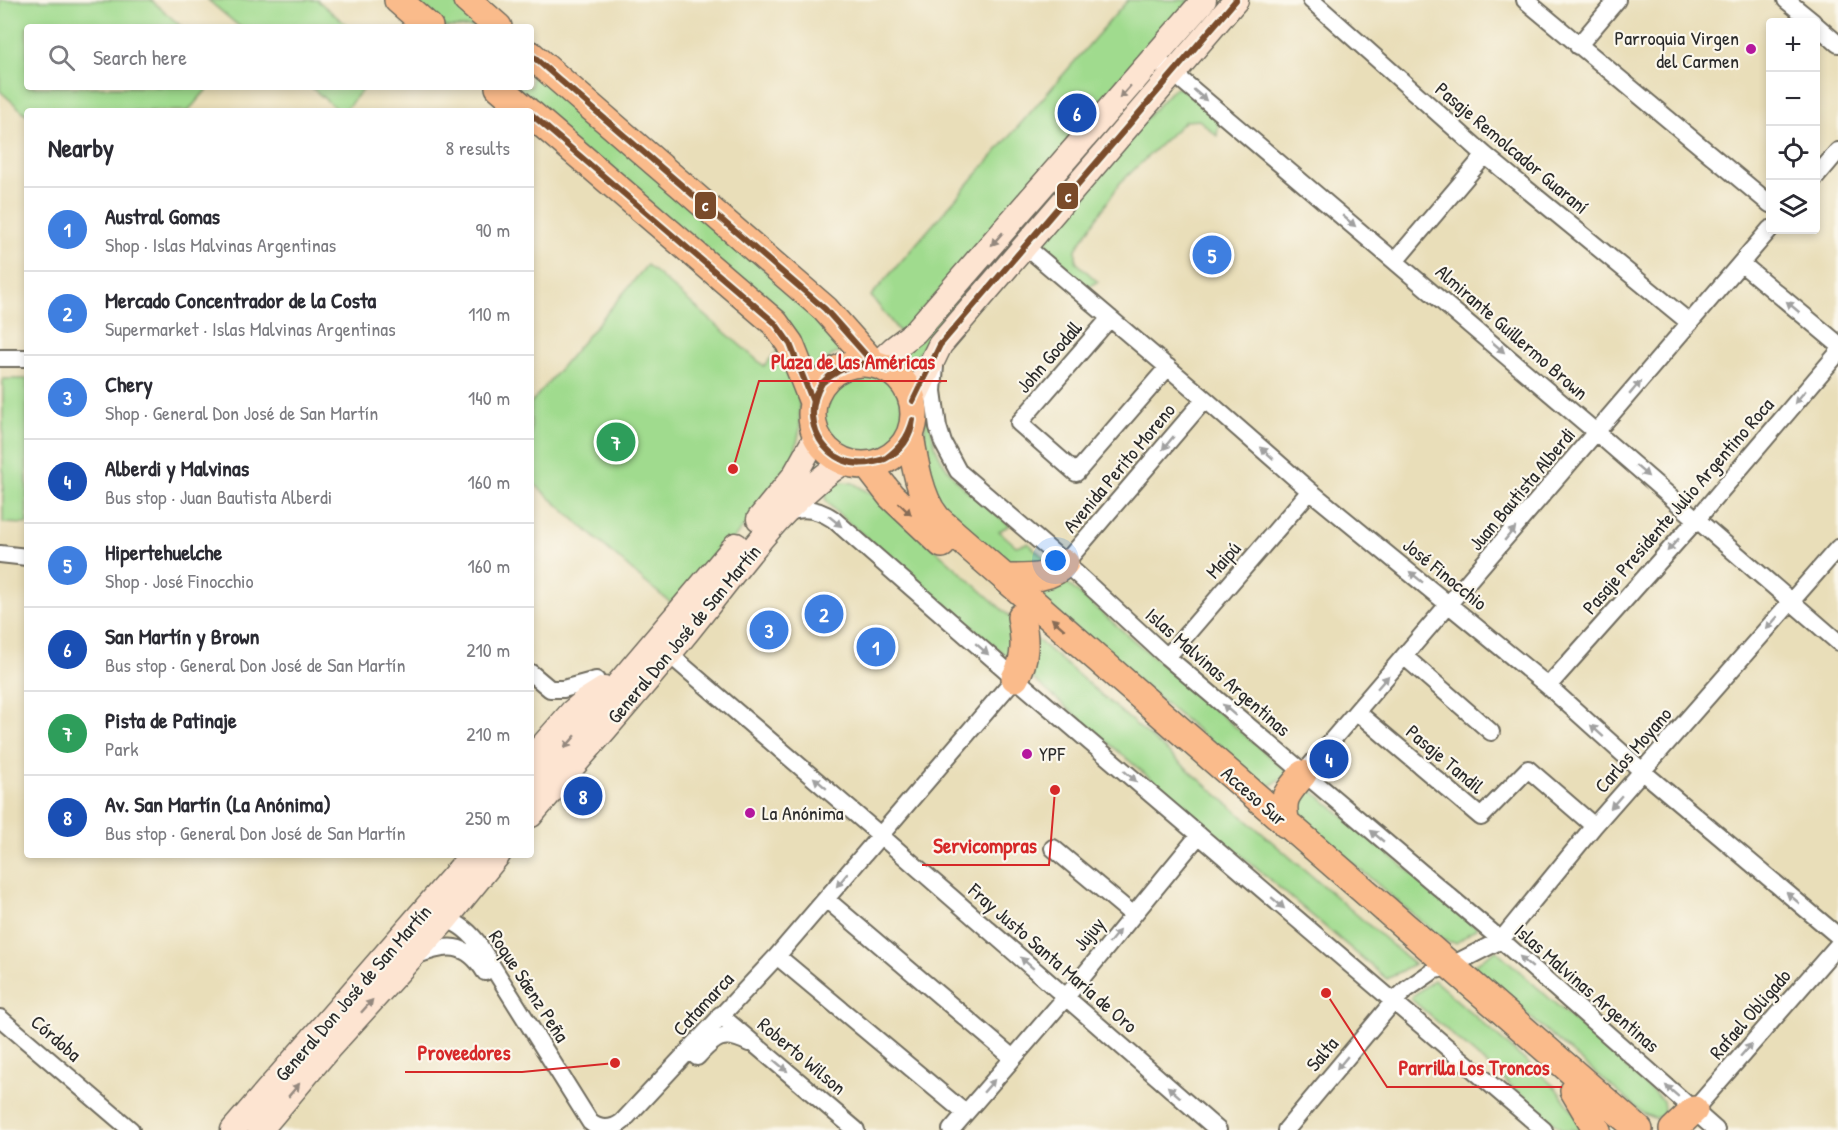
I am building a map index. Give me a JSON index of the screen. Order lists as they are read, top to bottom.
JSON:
{
  "streets": {
    "main road": ["General Don José de San Martín", "Acceso Sur"],
    "street": [
      "Pasaje Remolcador Guaraní",
      "Almirante Guillermo Brown",
      "John Goodall",
      "Avenida Perito Moreno",
      "Juan Bautista Alberdi",
      "Pasaje Presidente Julio Argentino Roca",
      "Maipú",
      "José Finocchio",
      "Islas Malvinas Argentinas",
      "Carlos Moyano",
      "Pasaje Tandil",
      "Jujuy",
      "Fray Justo Santa María de Oro",
      "Roque Sáenz Peña",
      "Catamarca",
      "Rafael Obligado",
      "Córdoba",
      "Salta",
      "Roberto Wilson"
    ]
  },
  "crossings": [
    ["Pasaje Remolcador Guaraní", "Juan Bautista Alberdi"],
    ["Almirante Guillermo Brown", "Juan Bautista Alberdi"],
    ["Almirante Guillermo Brown", "Pasaje Presidente Julio Argentino Roca"],
    ["Almirante Guillermo Brown", "Carlos Moyano"],
    ["John Goodall", "José Finocchio"],
    ["Avenida Perito Moreno", "José Finocchio"],
    ["Avenida Perito Moreno", "Islas Malvinas Argentinas"],
    ["Juan Bautista Alberdi", "José Finocchio"],
    ["Juan Bautista Alberdi", "Islas Malvinas Argentinas"],
    ["Juan Bautista Alberdi", "Pasaje Tandil"],
    ["Pasaje Presidente Julio Argentino Roca", "José Finocchio"],
    ["Maipú", "José Finocchio"],
    ["Maipú", "Islas Malvinas Argentinas"],
    ["José Finocchio", "Carlos Moyano"],
    ["General Don José de San Martín", "Acceso Sur"],
    ["General Don José de San Martín", "Fray Justo Santa María de Oro"],
    ["General Don José de San Martín", "Roque Sáenz Peña"],
    ["Islas Malvinas Argentinas", "Carlos Moyano"],
    ["Islas Malvinas Argentinas", "Rafael Obligado"],
    ["Carlos Moyano", "Pasaje Tandil"],
    ["Carlos Moyano", "Acceso Sur"],
    ["Carlos Moyano", "Salta"],
    ["Acceso Sur", "Salta"],
    ["Jujuy", "Fray Justo Santa María de Oro"],
    ["Fray Justo Santa María de Oro", "Catamarca"],
    ["Roque Sáenz Peña", "Catamarca"],
    ["Catamarca", "Roberto Wilson"]
  ],
  "one_way": [
    "Almirante Guillermo Brown",
    "Avenida Perito Moreno",
    "Juan Bautista Alberdi",
    "Pasaje Presidente Julio Argentino Roca",
    "José Finocchio",
    "Carlos Moyano",
    "Jujuy",
    "Rafael Obligado",
    "Salta"
  ],
  "places": [
    "Parroquia Virgen del Carmen",
    "Plaza de las Américas",
    "YPF",
    "Servicompras",
    "La Anónima",
    "Parrilla Los Troncos",
    "Proveedores"
  ],
  "lines": ["transit line c"],
  "page": {
    "map_buttons": ["+", "−"],
    "search": "Search here",
    "pins": [
      "6",
      "5",
      "7",
      "2",
      "3",
      "1",
      "4",
      "8"
    ],
    "heading": ["Nearby", "8 results"],
    "list": [
      {
        "mark": "1",
        "name": "Austral Gomas",
        "note": "Shop · Islas Malvinas Argentinas",
        "value": "90 m"
      },
      {
        "mark": "2",
        "name": "Mercado Concentrador de la Costa",
        "note": "Supermarket · Islas Malvinas Argentinas",
        "value": "110 m"
      },
      {
        "mark": "3",
        "name": "Chery",
        "note": "Shop · General Don José de San Martín",
        "value": "140 m"
      },
      {
        "mark": "4",
        "name": "Alberdi y Malvinas",
        "note": "Bus stop · Juan Bautista Alberdi",
        "value": "160 m"
      },
      {
        "mark": "5",
        "name": "Hipertehuelche",
        "note": "Shop · José Finocchio",
        "value": "160 m"
      },
      {
        "mark": "6",
        "name": "San Martín y Brown",
        "note": "Bus stop · General Don José de San Martín",
        "value": "210 m"
      },
      {
        "mark": "7",
        "name": "Pista de Patinaje",
        "note": "Park",
        "value": "210 m"
      },
      {
        "mark": "8",
        "name": "Av. San Martín (La Anónima)",
        "note": "Bus stop · General Don José de San Martín",
        "value": "250 m"
      }
    ]
  }
}
